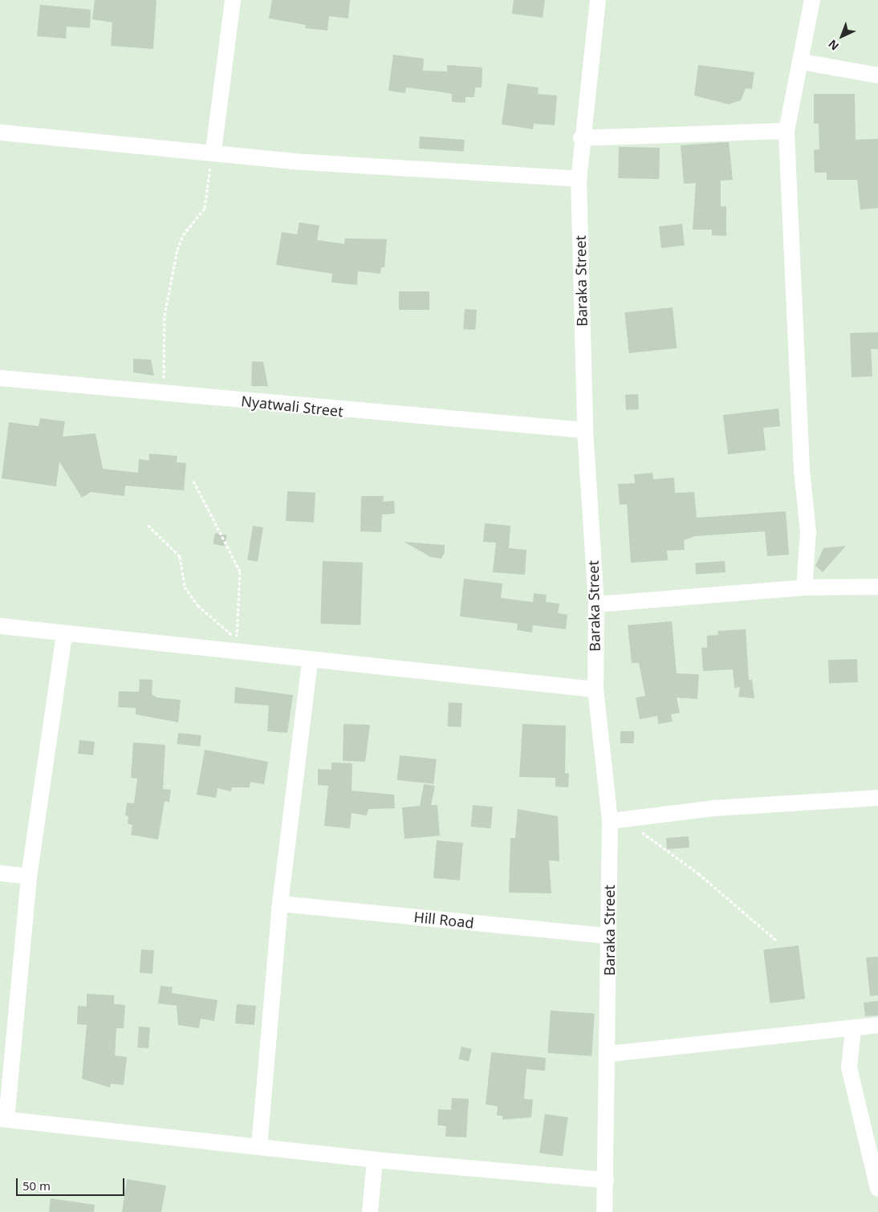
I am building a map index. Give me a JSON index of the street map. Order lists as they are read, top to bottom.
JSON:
{
  "streets": {
    "street": ["Baraka Street", "Nyatwali Street", "Hill Road"]
  },
  "crossings": [
    ["Baraka Street", "Nyatwali Street"],
    ["Baraka Street", "Hill Road"]
  ],
  "scale_bar": "50 m",
  "north": "bottom left"
}
